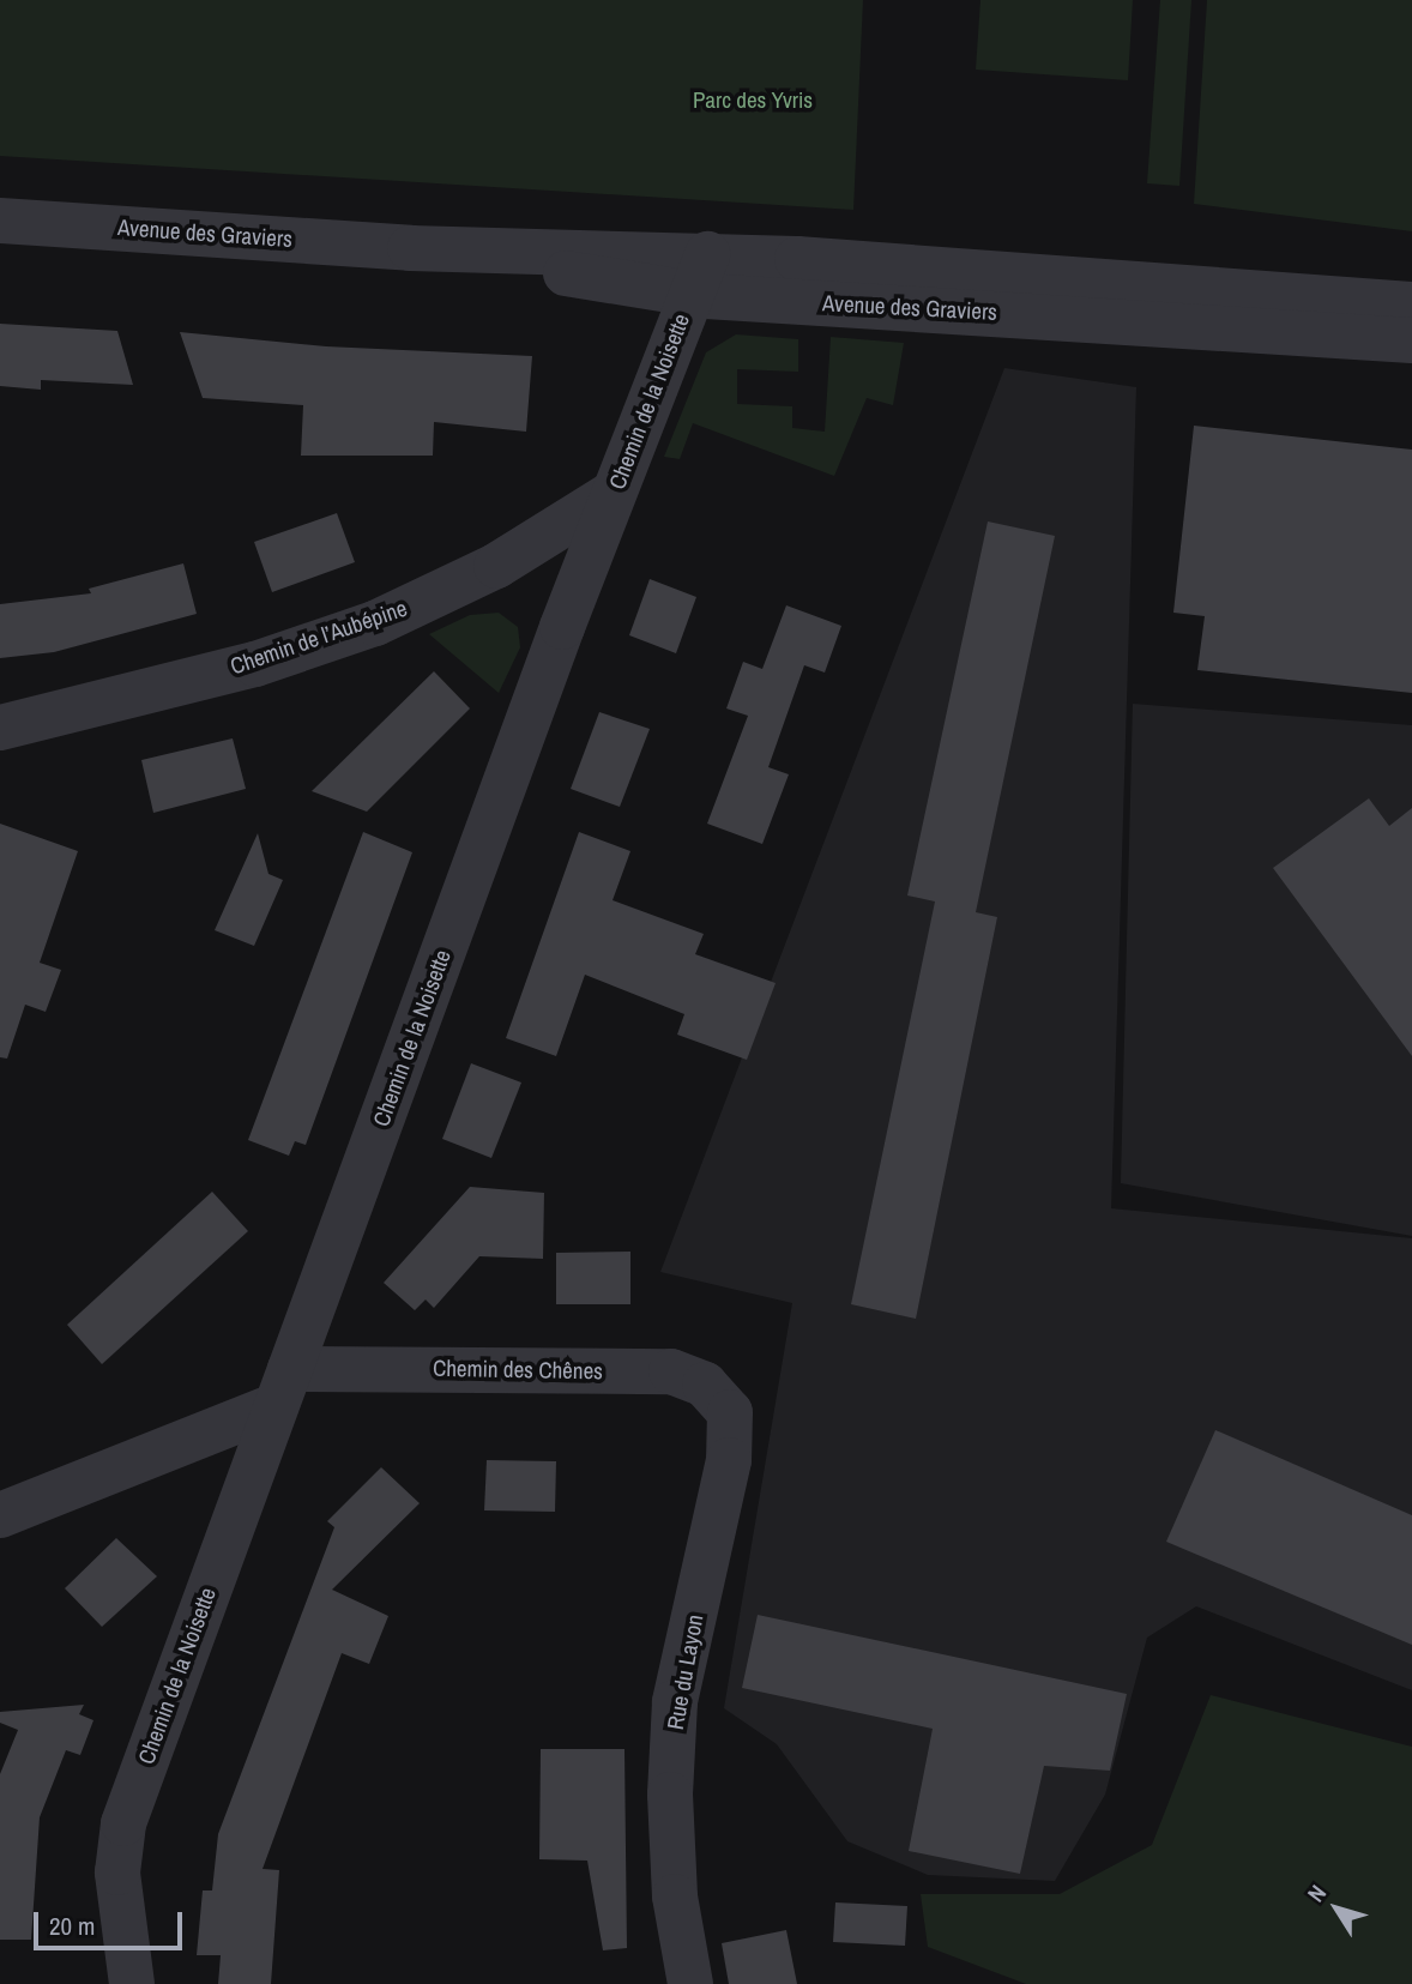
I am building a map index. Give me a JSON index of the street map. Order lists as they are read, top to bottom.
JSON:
{
  "streets": {
    "street": [
      "Avenue des Graviers",
      "Chemin de la Noisette",
      "Chemin de l’Aubépine",
      "Chemin des Chênes",
      "Rue du Layon"
    ]
  },
  "crossings": [
    ["Avenue des Graviers", "Chemin de la Noisette"],
    ["Chemin de la Noisette", "Chemin de l’Aubépine"],
    ["Chemin de la Noisette", "Chemin des Chênes"],
    ["Chemin des Chênes", "Rue du Layon"]
  ],
  "parks": ["Parc des Yvris"],
  "scale_bar": "20 m",
  "north": "top left"
}
